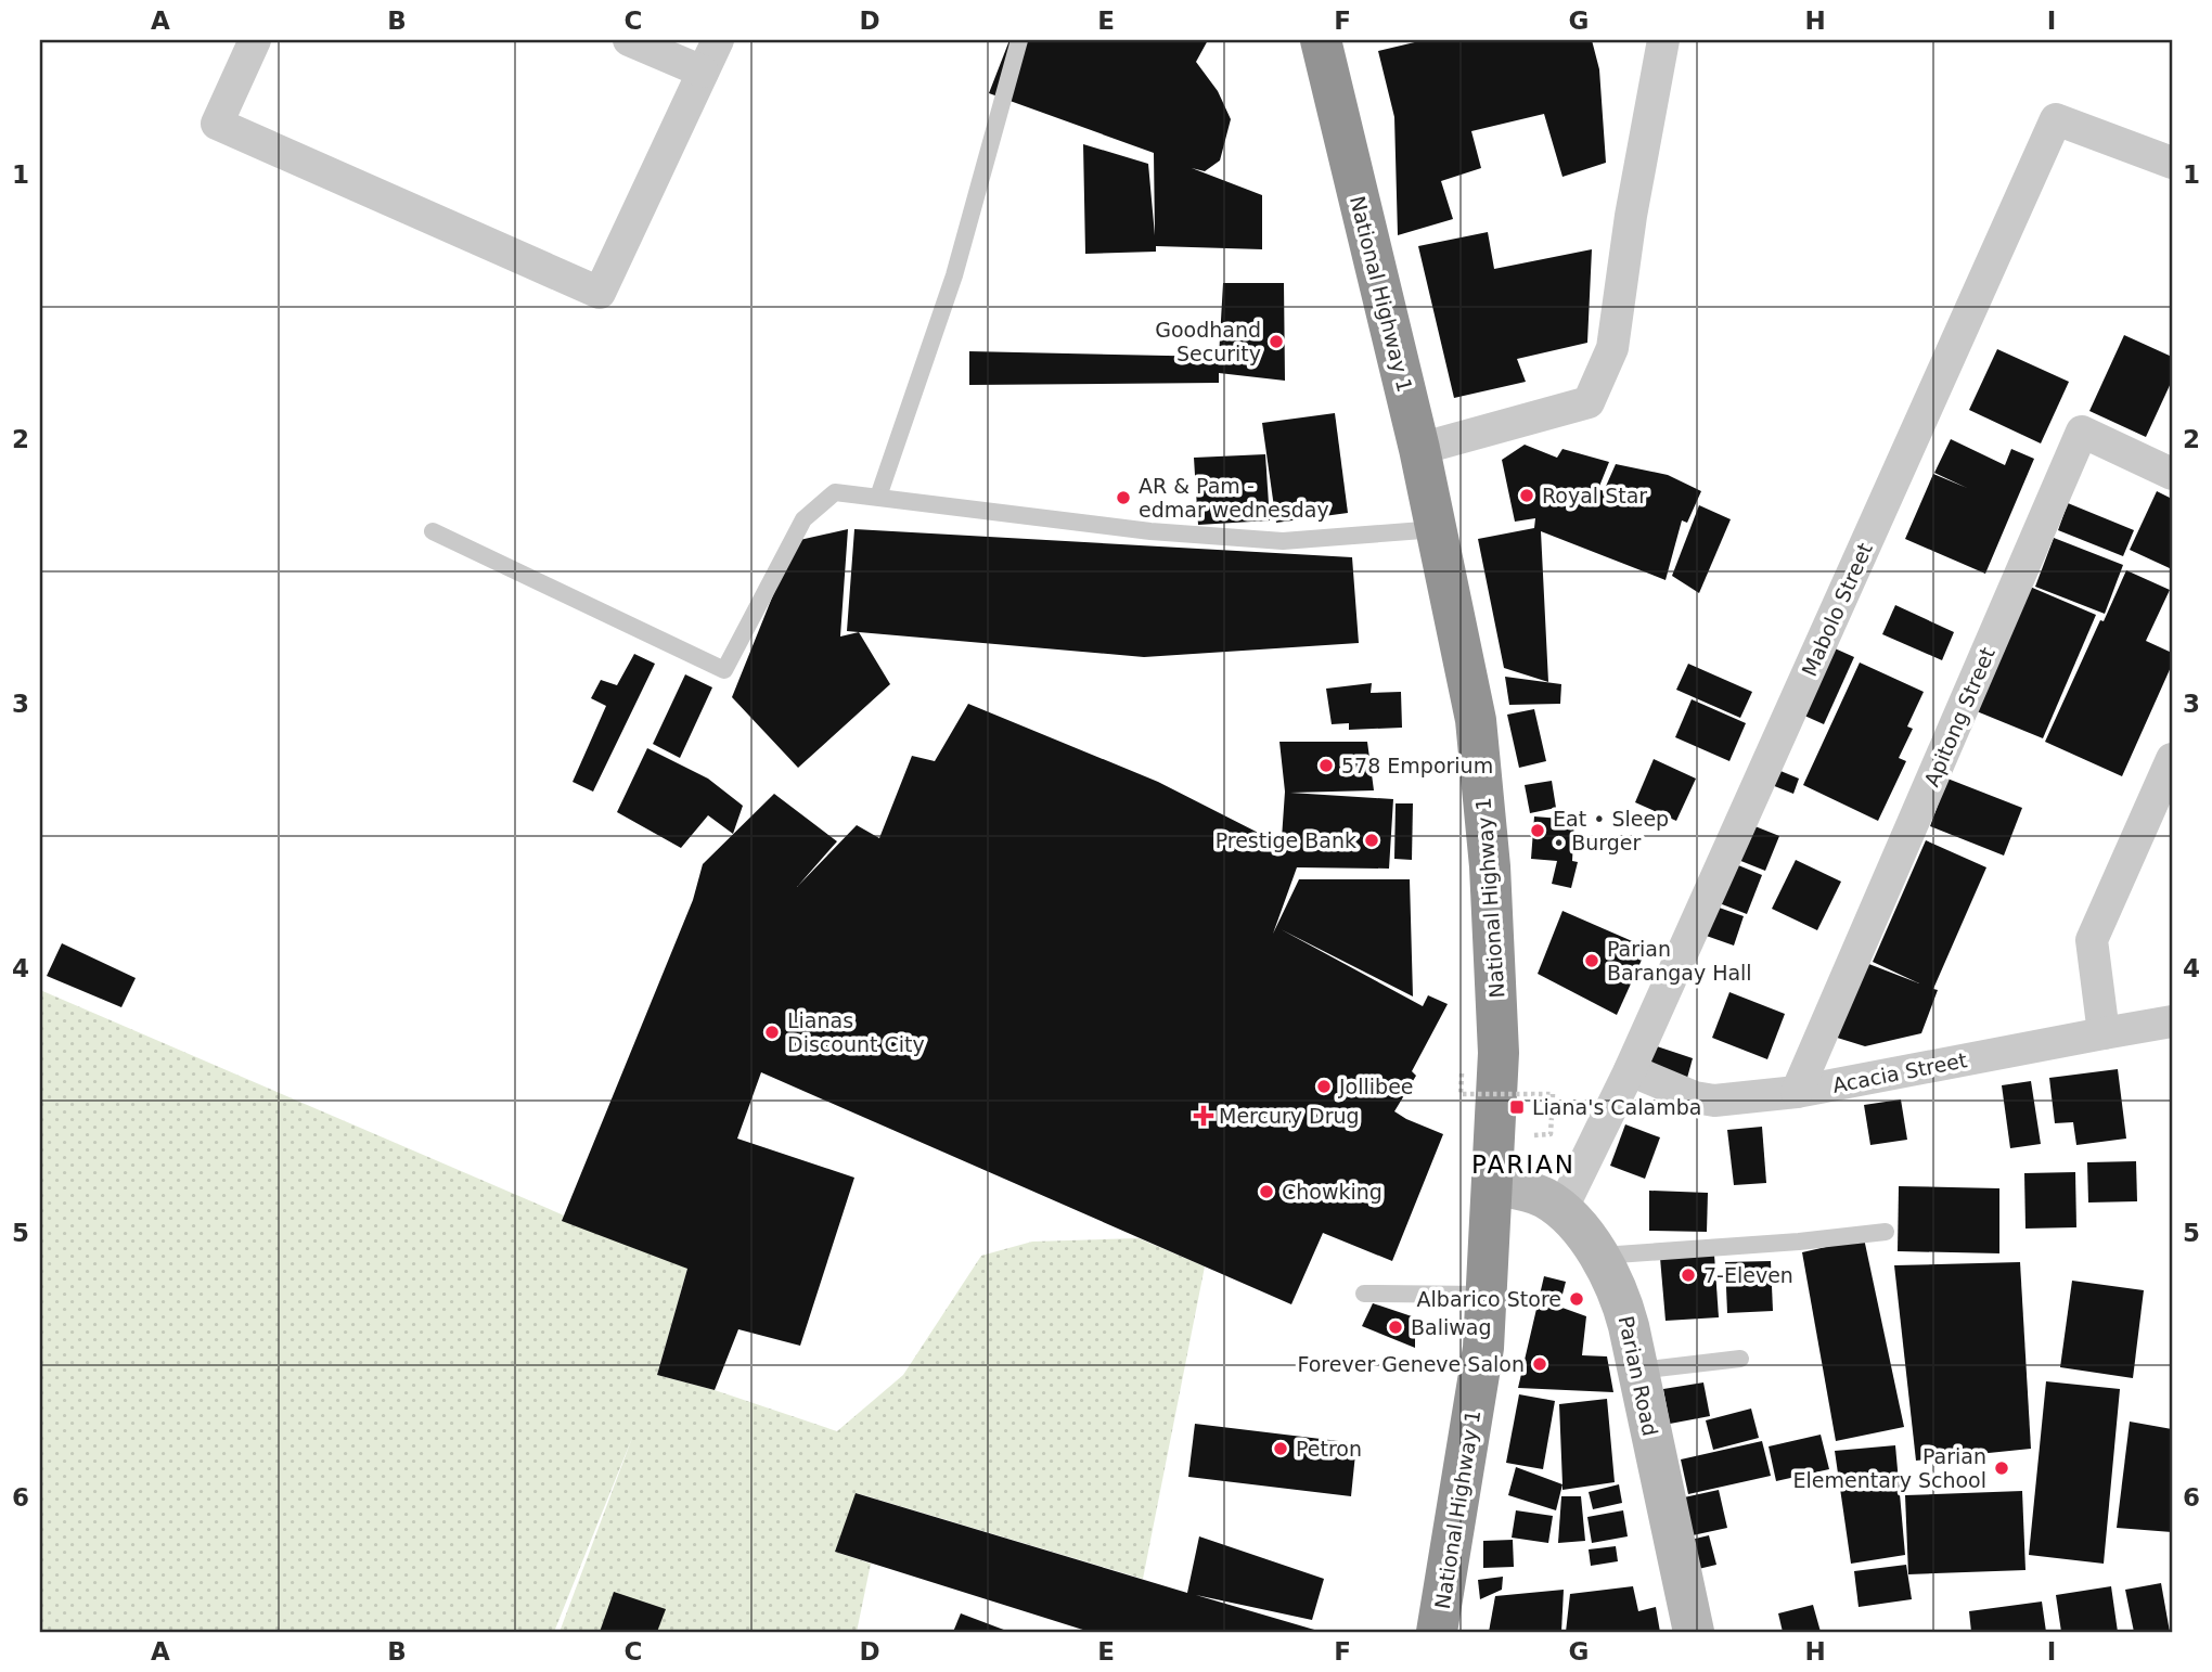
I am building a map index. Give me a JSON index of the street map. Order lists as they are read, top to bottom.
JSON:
{
  "streets": {
    "highway": ["National Highway 1"],
    "main road": ["Parian Road"],
    "street": ["Mabolo Street", "Apitong Street", "Acacia Street"]
  },
  "crossings": [
    ["National Highway 1", "Parian Road"],
    ["Mabolo Street", "Acacia Street"],
    ["Mabolo Street", "Parian Road"],
    ["Apitong Street", "Acacia Street"]
  ],
  "districts": ["PARIAN"],
  "places": {
    "other": [
      "Goodhand Security",
      "Royal Star",
      "AR & Pam - edmar wednesday",
      "578 Emporium",
      "Eat • Sleep • Burger",
      "Prestige Bank",
      "Parian Barangay Hall",
      "Lianas Discount City",
      "Jollibee",
      "Chowking",
      "7-Eleven",
      "Albarico Store",
      "Baliwag",
      "Forever Geneve Salon",
      "Petron",
      "Parian Elementary School"
    ],
    "transit": ["Liana's Calamba"],
    "health": ["Mercury Drug"]
  },
  "grid": {
    "columns": [
      "A",
      "B",
      "C",
      "D",
      "E",
      "F",
      "G",
      "H",
      "I"
    ],
    "rows": [
      "1",
      "2",
      "3",
      "4",
      "5",
      "6"
    ]
  }
}
